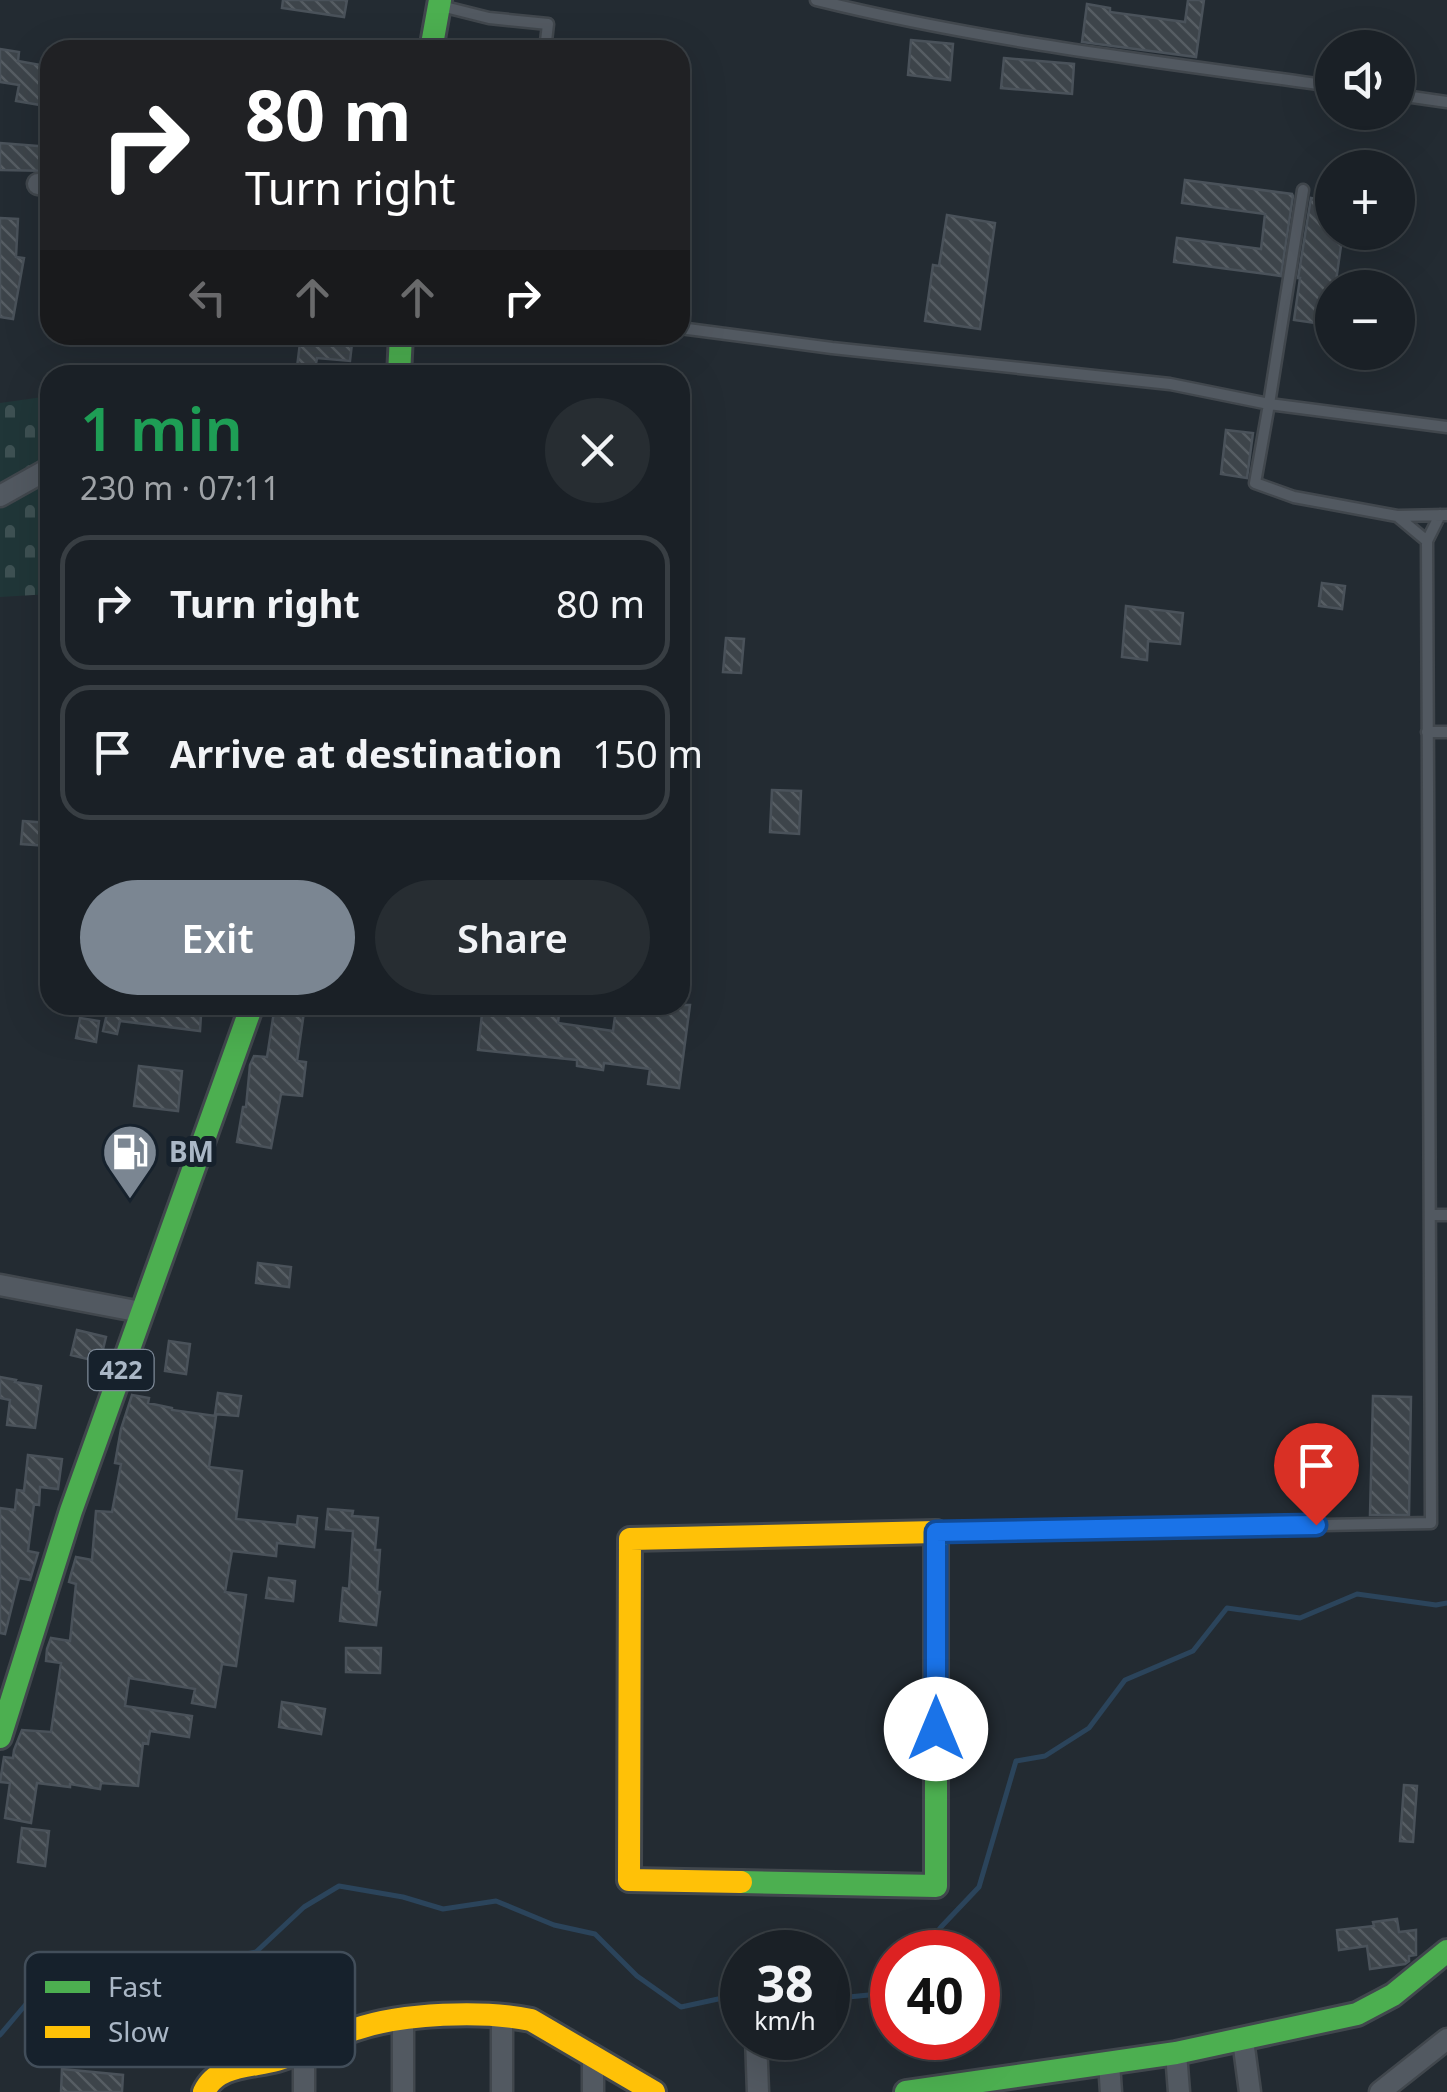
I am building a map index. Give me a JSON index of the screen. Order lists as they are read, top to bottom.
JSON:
{
  "streets": {
    "street": ["422"]
  },
  "places": {
    "fuel station": ["BM"]
  },
  "legend": ["Fast", "Slow"],
  "page": {
    "map_buttons": ["+", "−"],
    "turn": ["80 m", "Turn right"],
    "heading": ["1 min", "230 m · 07:11"],
    "list": [
      {
        "name": "Turn right",
        "value": "80 m"
      },
      {
        "name": "Arrive at destination",
        "value": "150 m"
      }
    ],
    "buttons": ["Exit", "Share"],
    "speed": "38 km/h",
    "limit": "40"
  }
}
